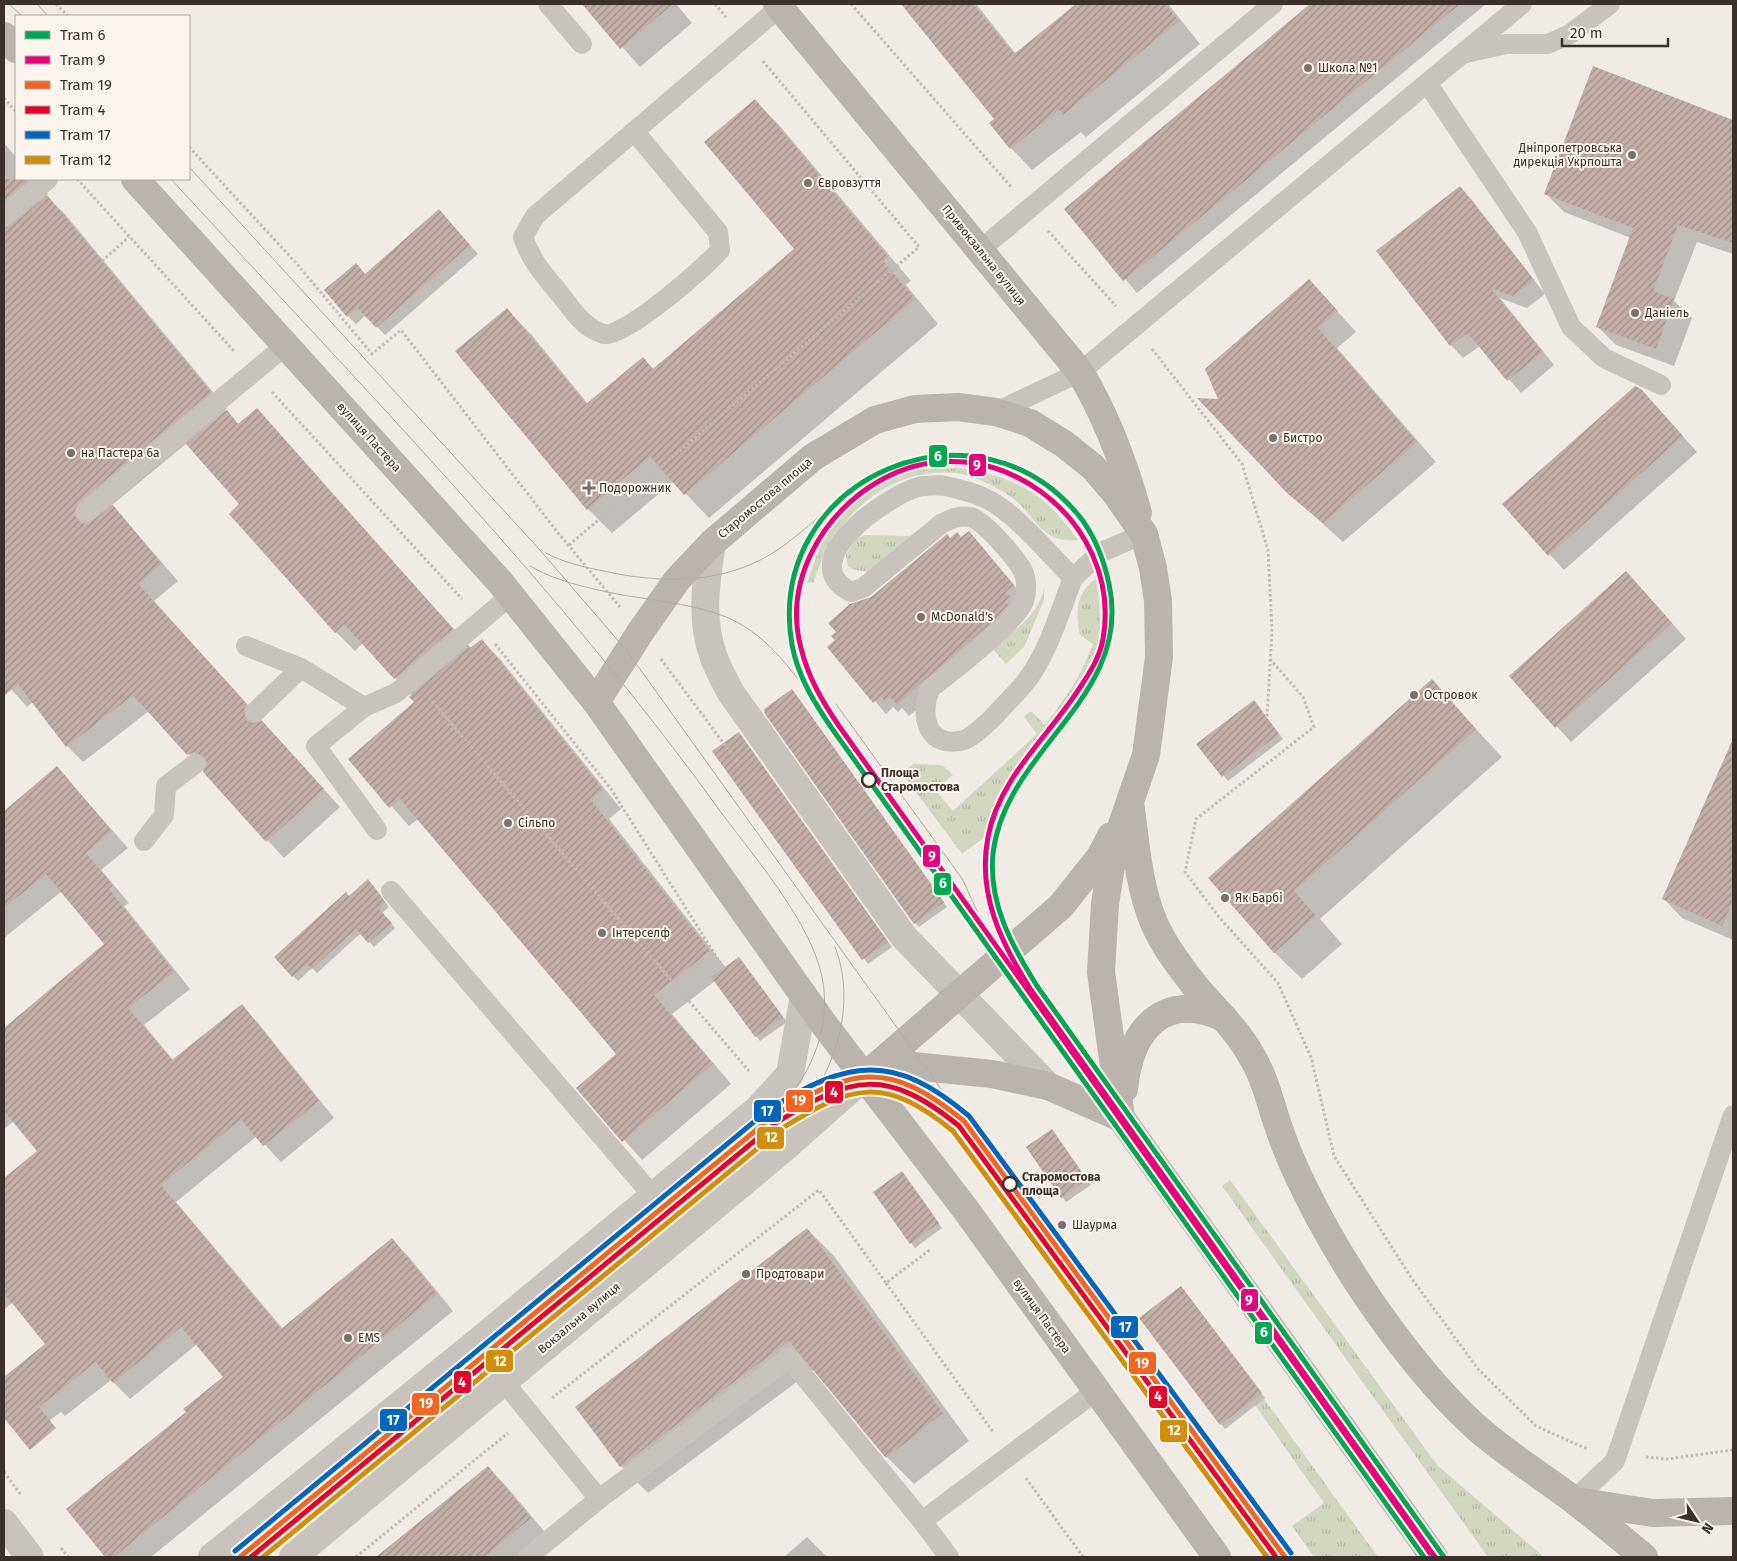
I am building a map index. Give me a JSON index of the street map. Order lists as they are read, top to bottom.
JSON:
{
  "streets": {
    "main road": ["Привокзальна вулиця", "вулиця Пастера", "Старомостова площа"],
    "street": ["Вокзальна вулиця"]
  },
  "crossings": [
    ["Привокзальна вулиця", "Старомостова площа"],
    ["вулиця Пастера", "Старомостова площа"],
    ["вулиця Пастера", "Вокзальна вулиця"],
    ["Старомостова площа", "Вокзальна вулиця"]
  ],
  "places": {
    "other": [
      "Школа №1",
      "Дніпропетровська дирекція Укрпошта",
      "Євровзуття",
      "Даніель",
      "Бистро",
      "на Пастера 6а",
      "McDonald's",
      "Островок",
      "Площа Старомостова",
      "Сільпо",
      "Як Барбі",
      "Інтерселф",
      "Старомостова площа",
      "Шаурма",
      "Продтовари",
      "EMS"
    ],
    "health": ["Подорожник"]
  },
  "lines": [
    "tram line 6",
    "tram line 9",
    "tram line 17",
    "tram line 19",
    "tram line 4",
    "tram line 12"
  ],
  "legend": [
    "Tram 6",
    "Tram 9",
    "Tram 19",
    "Tram 4",
    "Tram 17",
    "Tram 12"
  ],
  "scale_bar": "20 m",
  "north": "bottom right"
}
